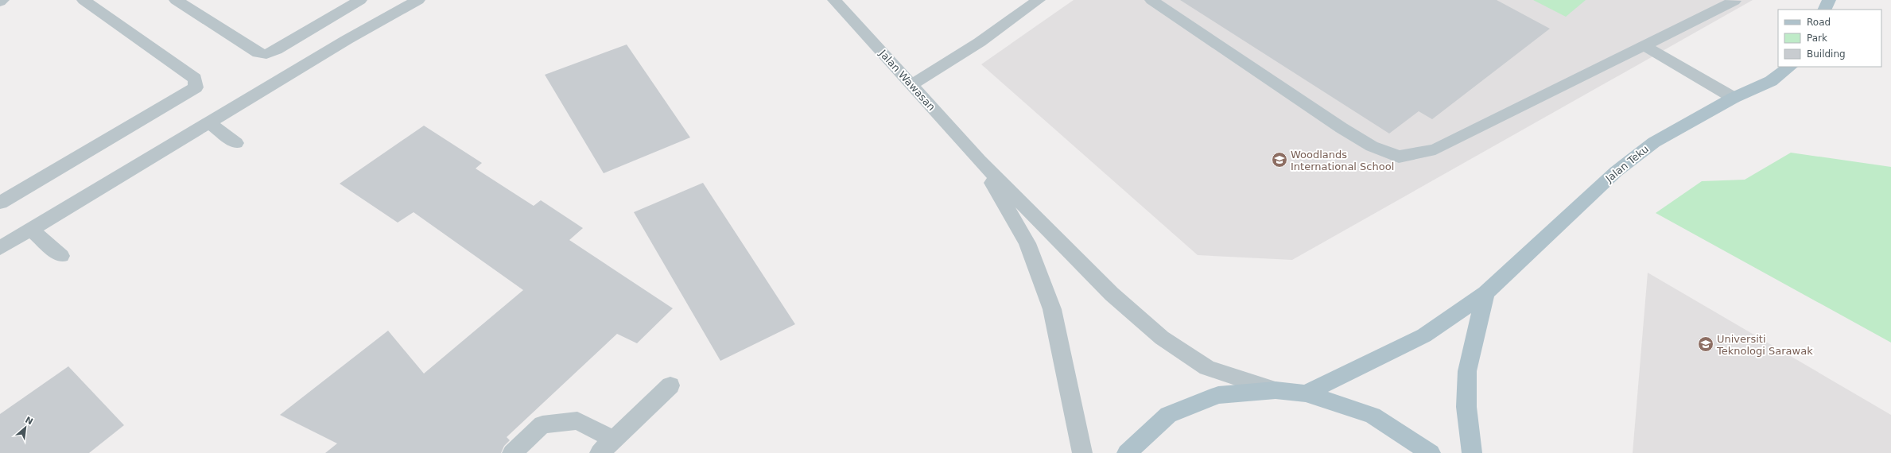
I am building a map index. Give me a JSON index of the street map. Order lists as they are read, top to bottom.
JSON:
{
  "streets": {
    "main road": ["Jalan Teku"],
    "street": ["Jalan Wawasan"]
  },
  "places": {
    "school or university": ["Woodlands International School", "Universiti Teknologi Sarawak"]
  },
  "legend": ["Road", "Park", "Building"],
  "north": "top right"
}
